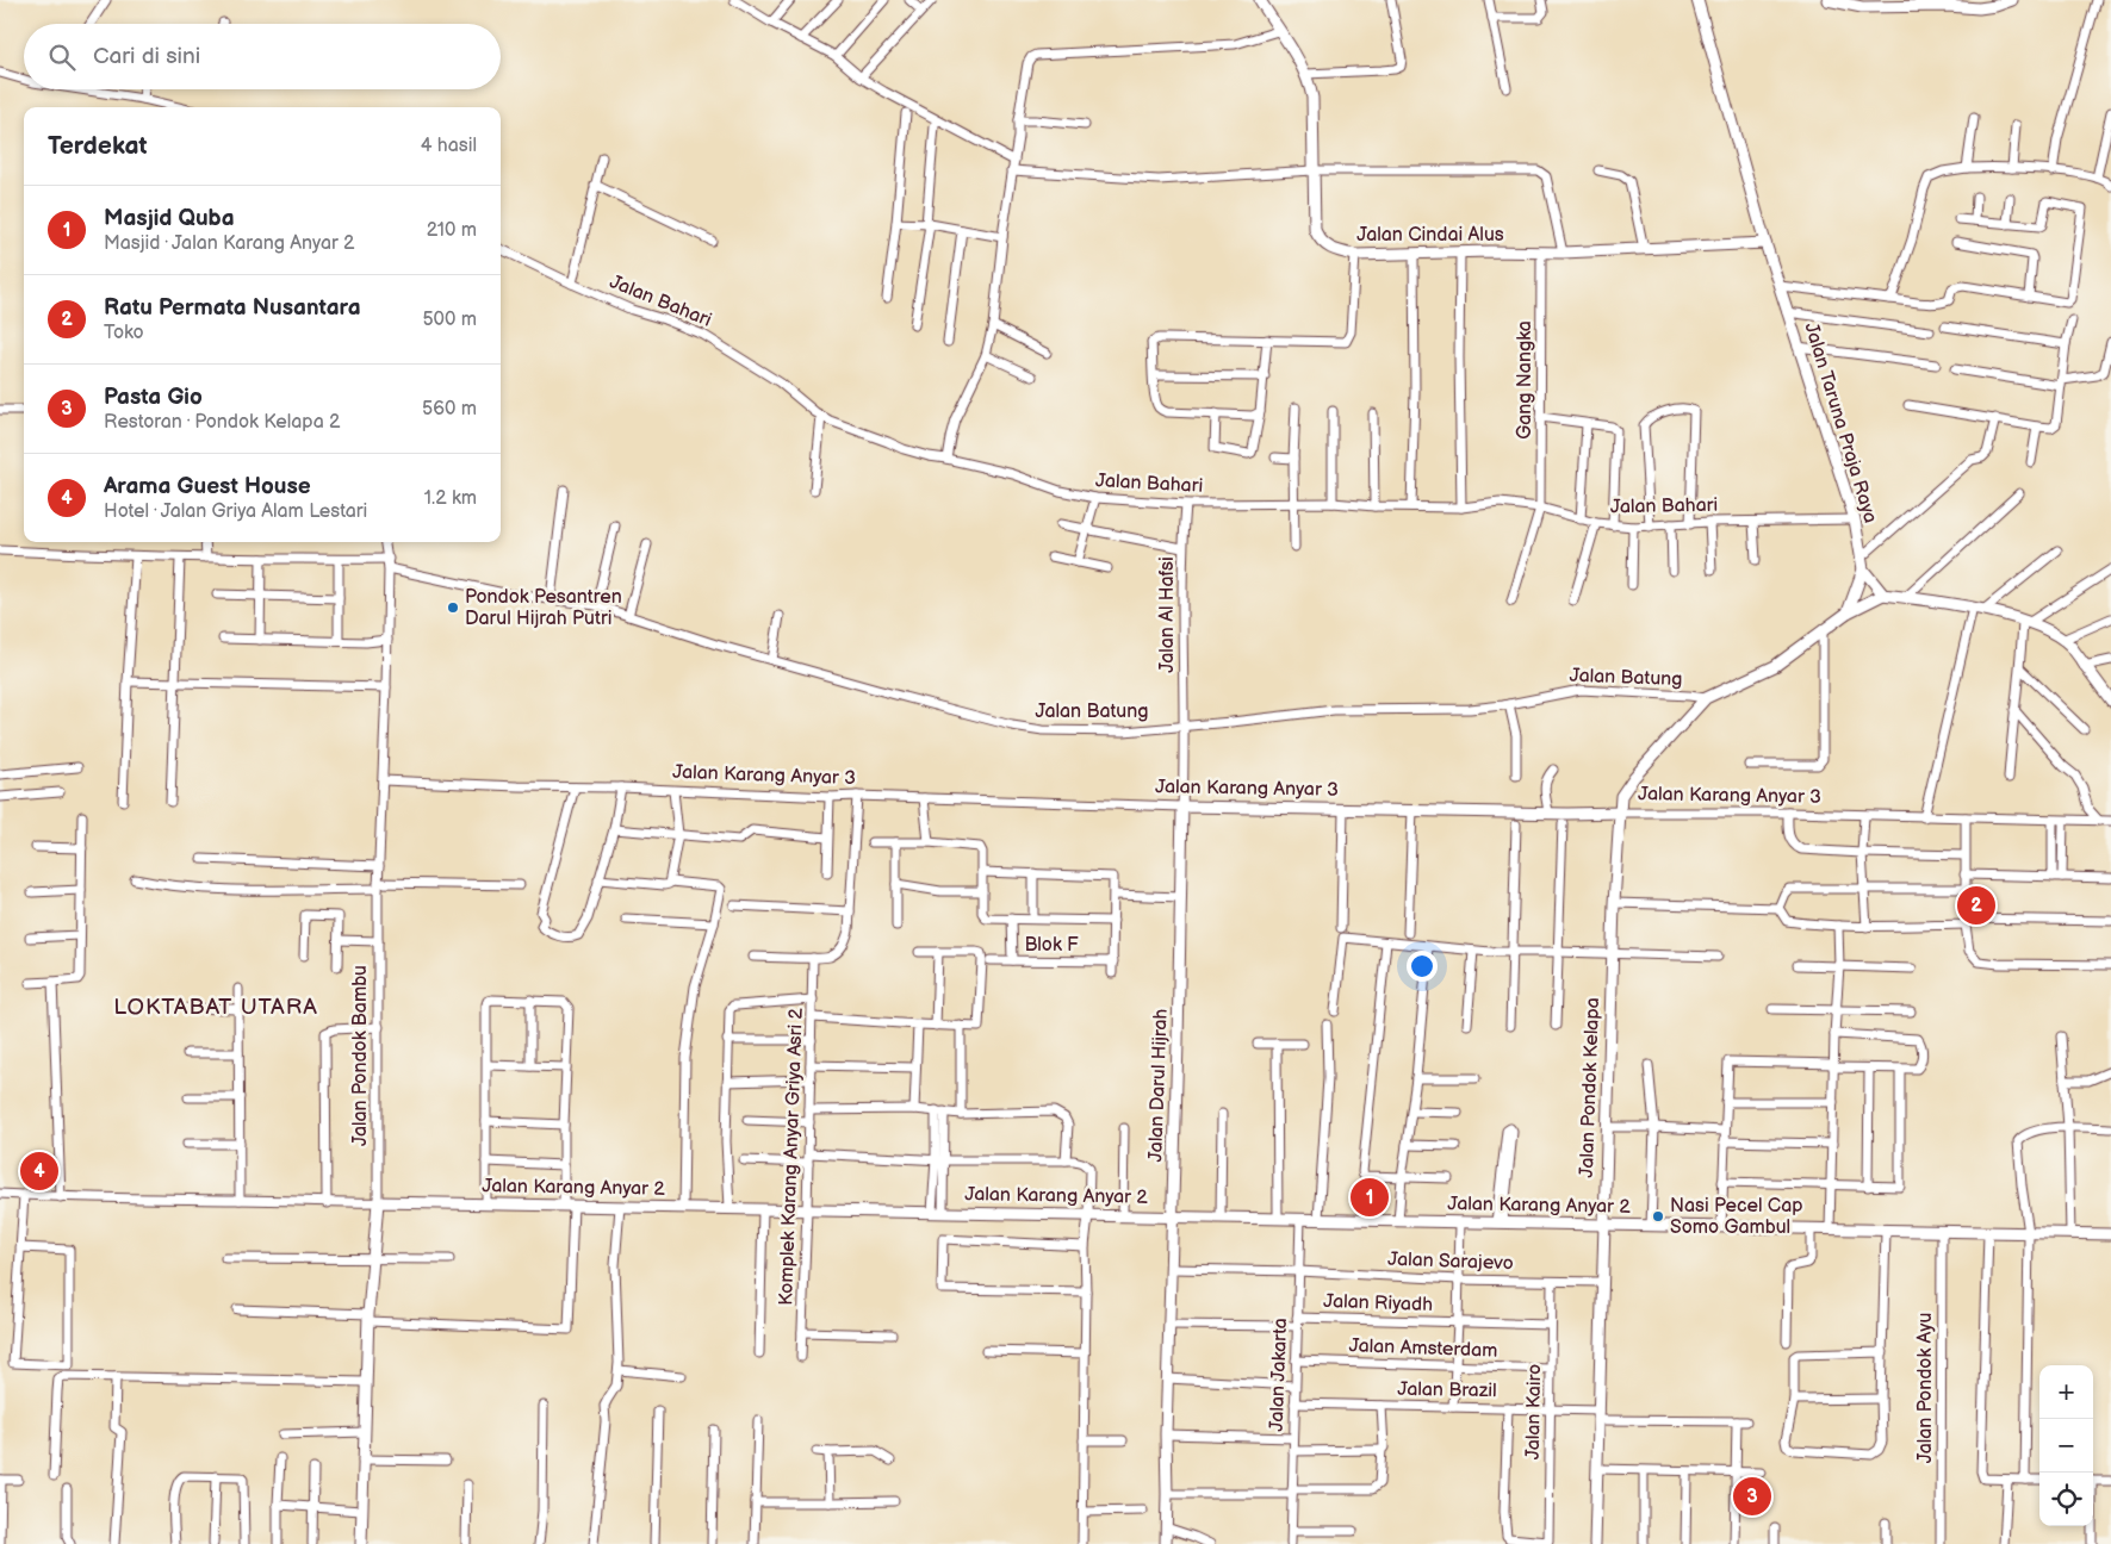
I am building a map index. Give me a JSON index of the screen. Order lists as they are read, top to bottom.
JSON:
{
  "streets": {
    "street": [
      "Jalan Cindai Alus",
      "Jalan Bahari",
      "Gang Nangka",
      "Jalan Taruna Praja Raya",
      "Jalan Al Hafsi",
      "Jalan Batung",
      "Jalan Karang Anyar 3",
      "Blok F",
      "Jalan Pondok Bambu",
      "Jalan Darul Hijrah",
      "Jalan Pondok Kelapa",
      "Komplek Karang Anyar Griya Asri 2",
      "Jalan Karang Anyar 2",
      "Jalan Sarajevo",
      "Jalan Riyadh",
      "Jalan Amsterdam",
      "Jalan Jakarta",
      "Jalan Pondok Ayu",
      "Jalan Brazil",
      "Jalan Kairo"
    ]
  },
  "crossings": [
    ["Jalan Cindai Alus", "Gang Nangka"],
    ["Jalan Cindai Alus", "Jalan Taruna Praja Raya"],
    ["Jalan Bahari", "Gang Nangka"],
    ["Jalan Bahari", "Jalan Taruna Praja Raya"],
    ["Jalan Bahari", "Jalan Al Hafsi"],
    ["Jalan Al Hafsi", "Jalan Batung"],
    ["Jalan Al Hafsi", "Jalan Karang Anyar 3"],
    ["Jalan Al Hafsi", "Jalan Darul Hijrah"],
    ["Jalan Batung", "Jalan Pondok Bambu"],
    ["Jalan Batung", "Jalan Pondok Kelapa"],
    ["Jalan Karang Anyar 3", "Jalan Pondok Bambu"],
    ["Jalan Karang Anyar 3", "Jalan Darul Hijrah"],
    ["Jalan Karang Anyar 3", "Jalan Pondok Kelapa"],
    ["Jalan Pondok Bambu", "Jalan Karang Anyar 2"],
    ["Jalan Darul Hijrah", "Jalan Karang Anyar 2"],
    ["Jalan Darul Hijrah", "Jalan Sarajevo"],
    ["Jalan Darul Hijrah", "Jalan Riyadh"],
    ["Jalan Pondok Kelapa", "Jalan Karang Anyar 2"],
    ["Jalan Pondok Kelapa", "Jalan Sarajevo"],
    ["Jalan Pondok Kelapa", "Jalan Brazil"],
    ["Komplek Karang Anyar Griya Asri 2", "Jalan Karang Anyar 2"],
    ["Jalan Karang Anyar 2", "Jalan Jakarta"],
    ["Jalan Karang Anyar 2", "Jalan Pondok Ayu"],
    ["Jalan Sarajevo", "Jalan Jakarta"],
    ["Jalan Sarajevo", "Jalan Kairo"],
    ["Jalan Riyadh", "Jalan Jakarta"],
    ["Jalan Riyadh", "Jalan Kairo"],
    ["Jalan Amsterdam", "Jalan Jakarta"],
    ["Jalan Amsterdam", "Jalan Kairo"],
    ["Jalan Jakarta", "Jalan Brazil"],
    ["Jalan Brazil", "Jalan Kairo"]
  ],
  "districts": ["LOKTABAT UTARA"],
  "places": ["Pondok Pesantren Darul Hijrah Putri", "Nasi Pecel Cap Somo Gambul"],
  "page": {
    "search": "Cari di sini",
    "heading": ["Terdekat", "4 hasil"],
    "list": [
      {
        "mark": "1",
        "name": "Masjid Quba",
        "note": "Masjid · Jalan Karang Anyar 2",
        "value": "210 m"
      },
      {
        "mark": "2",
        "name": "Ratu Permata Nusantara",
        "note": "Toko",
        "value": "500 m"
      },
      {
        "mark": "3",
        "name": "Pasta Gio",
        "note": "Restoran · Pondok Kelapa 2",
        "value": "560 m"
      },
      {
        "mark": "4",
        "name": "Arama Guest House",
        "note": "Hotel · Jalan Griya Alam Lestari",
        "value": "1.2 km"
      }
    ],
    "pins": [
      "2",
      "4",
      "1",
      "3"
    ],
    "map_buttons": ["+", "−"]
  }
}
